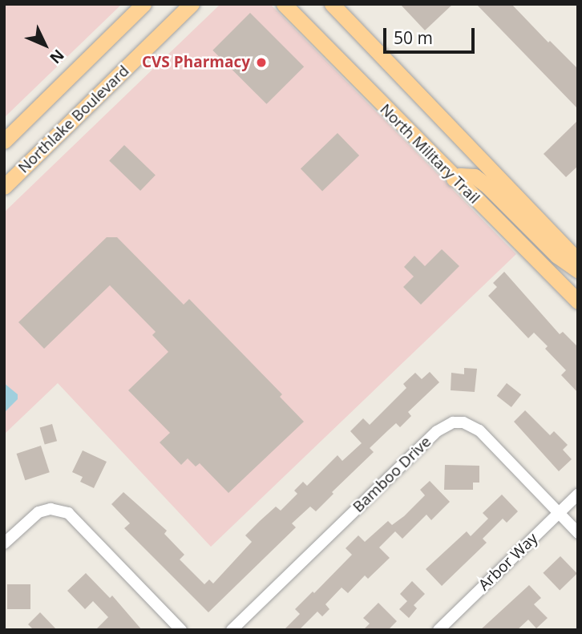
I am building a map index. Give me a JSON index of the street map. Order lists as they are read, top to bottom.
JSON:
{
  "streets": {
    "main road": ["Northlake Boulevard", "North Military Trail"],
    "street": ["Bamboo Drive", "Arbor Way"]
  },
  "crossings": [
    ["Bamboo Drive", "Arbor Way"]
  ],
  "places": ["CVS Pharmacy"],
  "scale_bar": "50 m",
  "north": "bottom right"
}
